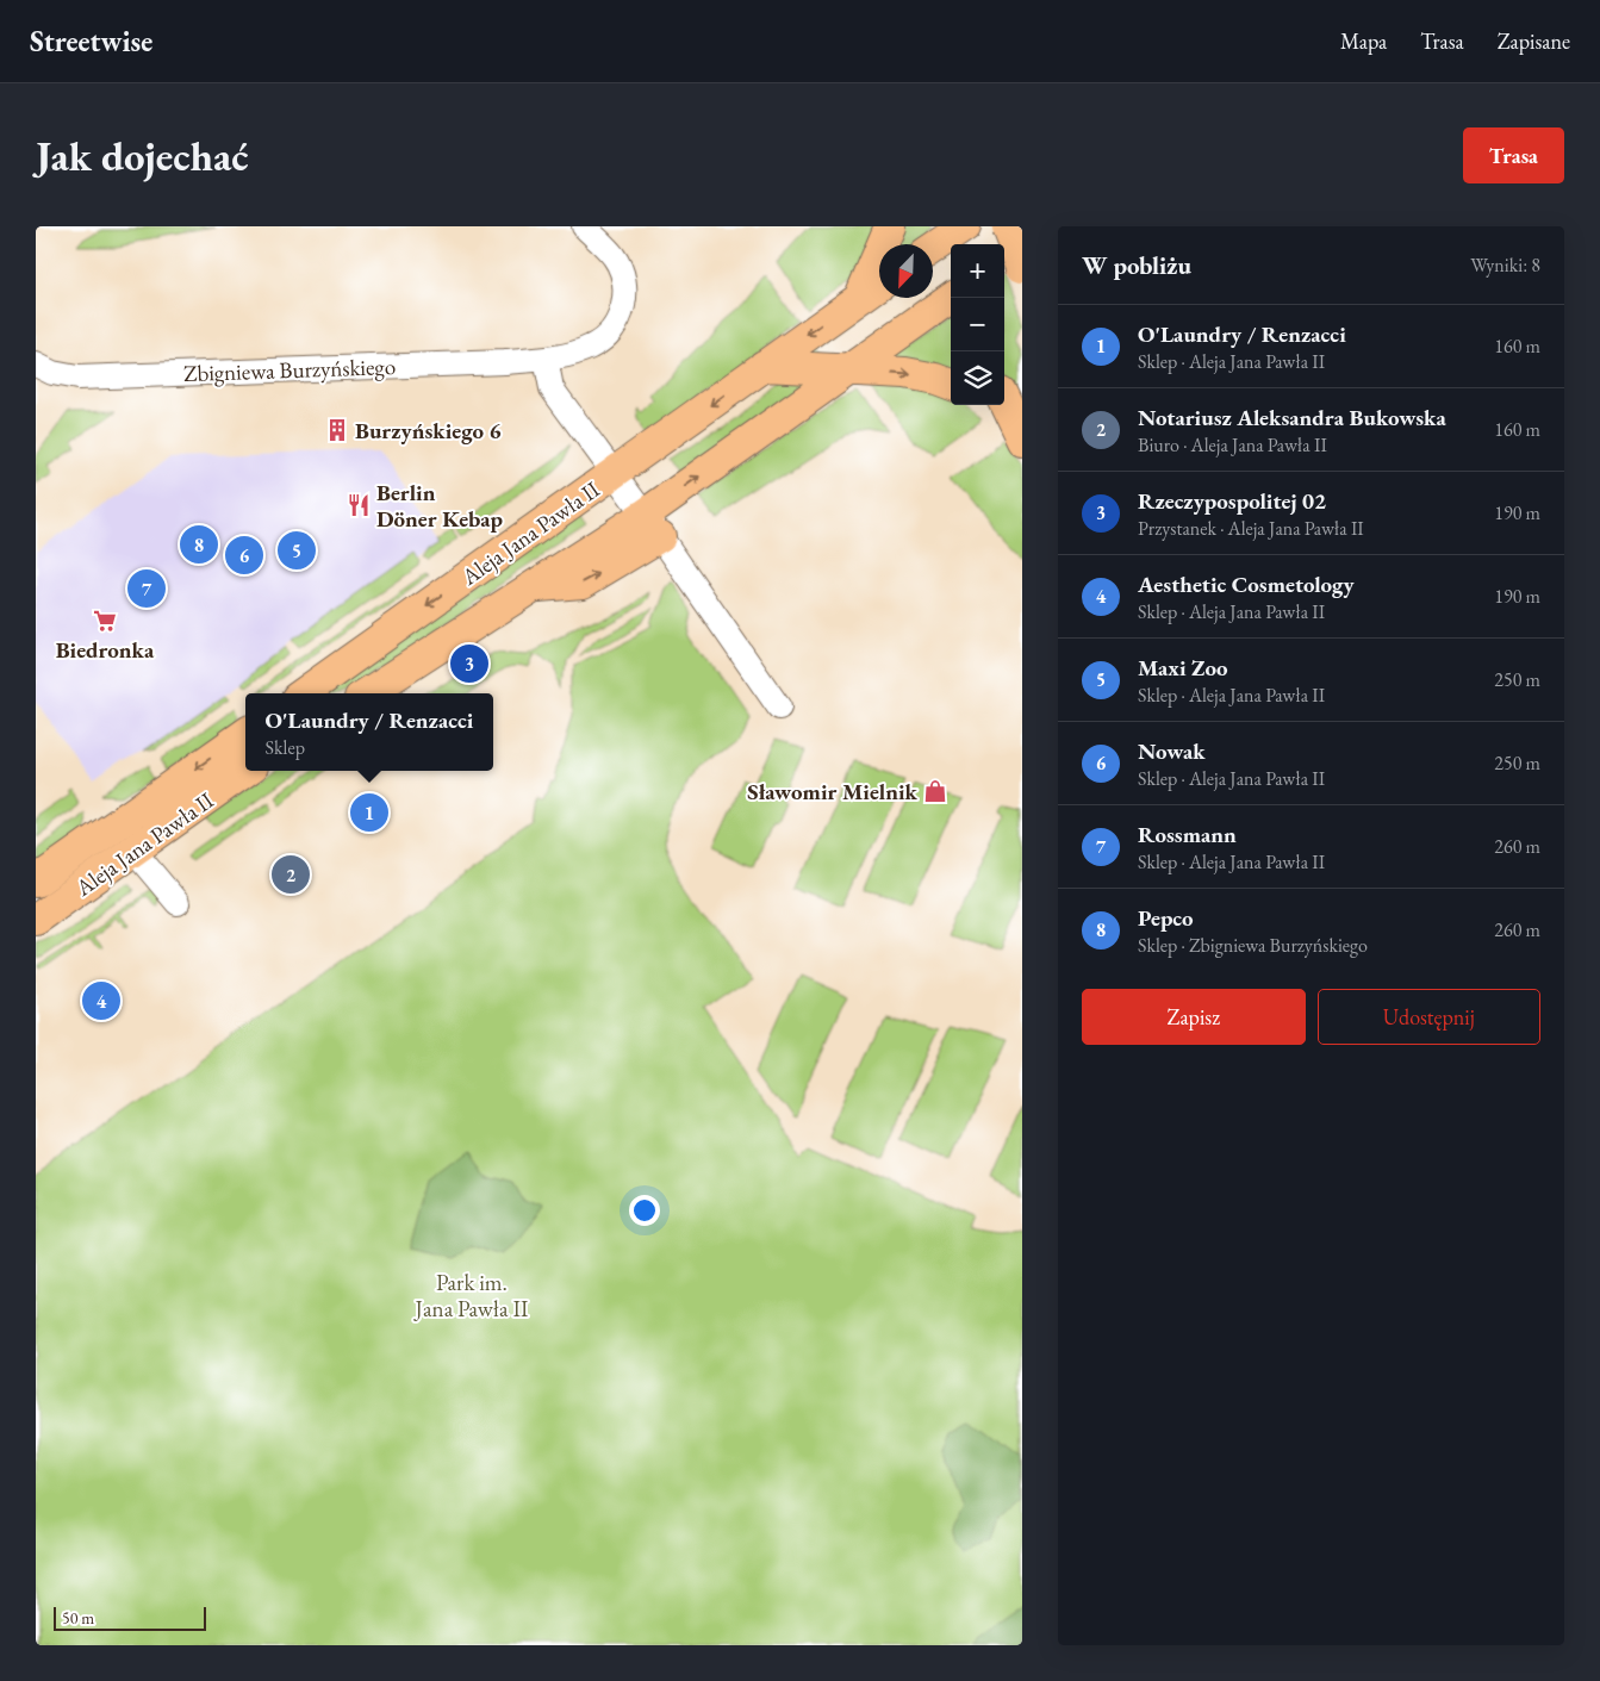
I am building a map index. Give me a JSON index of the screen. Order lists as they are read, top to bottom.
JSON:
{
  "streets": {
    "main road": ["Aleja Jana Pawła II"],
    "street": ["Zbigniewa Burzyńskiego"]
  },
  "parks": ["Park im. Jana Pawła II"],
  "places": {
    "building": ["Burzyńskiego 6"],
    "restaurant": ["Berlin Döner Kebap"],
    "supermarket": ["Biedronka"],
    "shop": ["Sławomir Mielnik"]
  },
  "scale_bar": "50 m",
  "north": "bottom left",
  "page": {
    "header": "Streetwise",
    "nav": ["Mapa", "Trasa", "Zapisane"],
    "buttons": [
      "Trasa",
      ["Zapisz", "Udostępnij"]
    ],
    "title": "Jak dojechać",
    "heading": ["W pobliżu", "Wyniki: 8"],
    "map_buttons": ["+", "−"],
    "list": [
      {
        "mark": "1",
        "name": "O'Laundry / Renzacci",
        "note": "Sklep · Aleja Jana Pawła II",
        "value": "160 m"
      },
      {
        "mark": "2",
        "name": "Notariusz Aleksandra Bukowska",
        "note": "Biuro · Aleja Jana Pawła II",
        "value": "160 m"
      },
      {
        "mark": "3",
        "name": "Rzeczypospolitej 02",
        "note": "Przystanek · Aleja Jana Pawła II",
        "value": "190 m"
      },
      {
        "mark": "4",
        "name": "Aesthetic Cosmetology",
        "note": "Sklep · Aleja Jana Pawła II",
        "value": "190 m"
      },
      {
        "mark": "5",
        "name": "Maxi Zoo",
        "note": "Sklep · Aleja Jana Pawła II",
        "value": "250 m"
      },
      {
        "mark": "6",
        "name": "Nowak",
        "note": "Sklep · Aleja Jana Pawła II",
        "value": "250 m"
      },
      {
        "mark": "7",
        "name": "Rossmann",
        "note": "Sklep · Aleja Jana Pawła II",
        "value": "260 m"
      },
      {
        "mark": "8",
        "name": "Pepco",
        "note": "Sklep · Zbigniewa Burzyńskiego",
        "value": "260 m"
      }
    ],
    "pins": [
      "8",
      "5",
      "6",
      "7",
      "3",
      "1",
      "2",
      "4"
    ],
    "popup": ["O'Laundry / Renzacci", "Sklep"],
    "scale": "50 m"
  }
}
